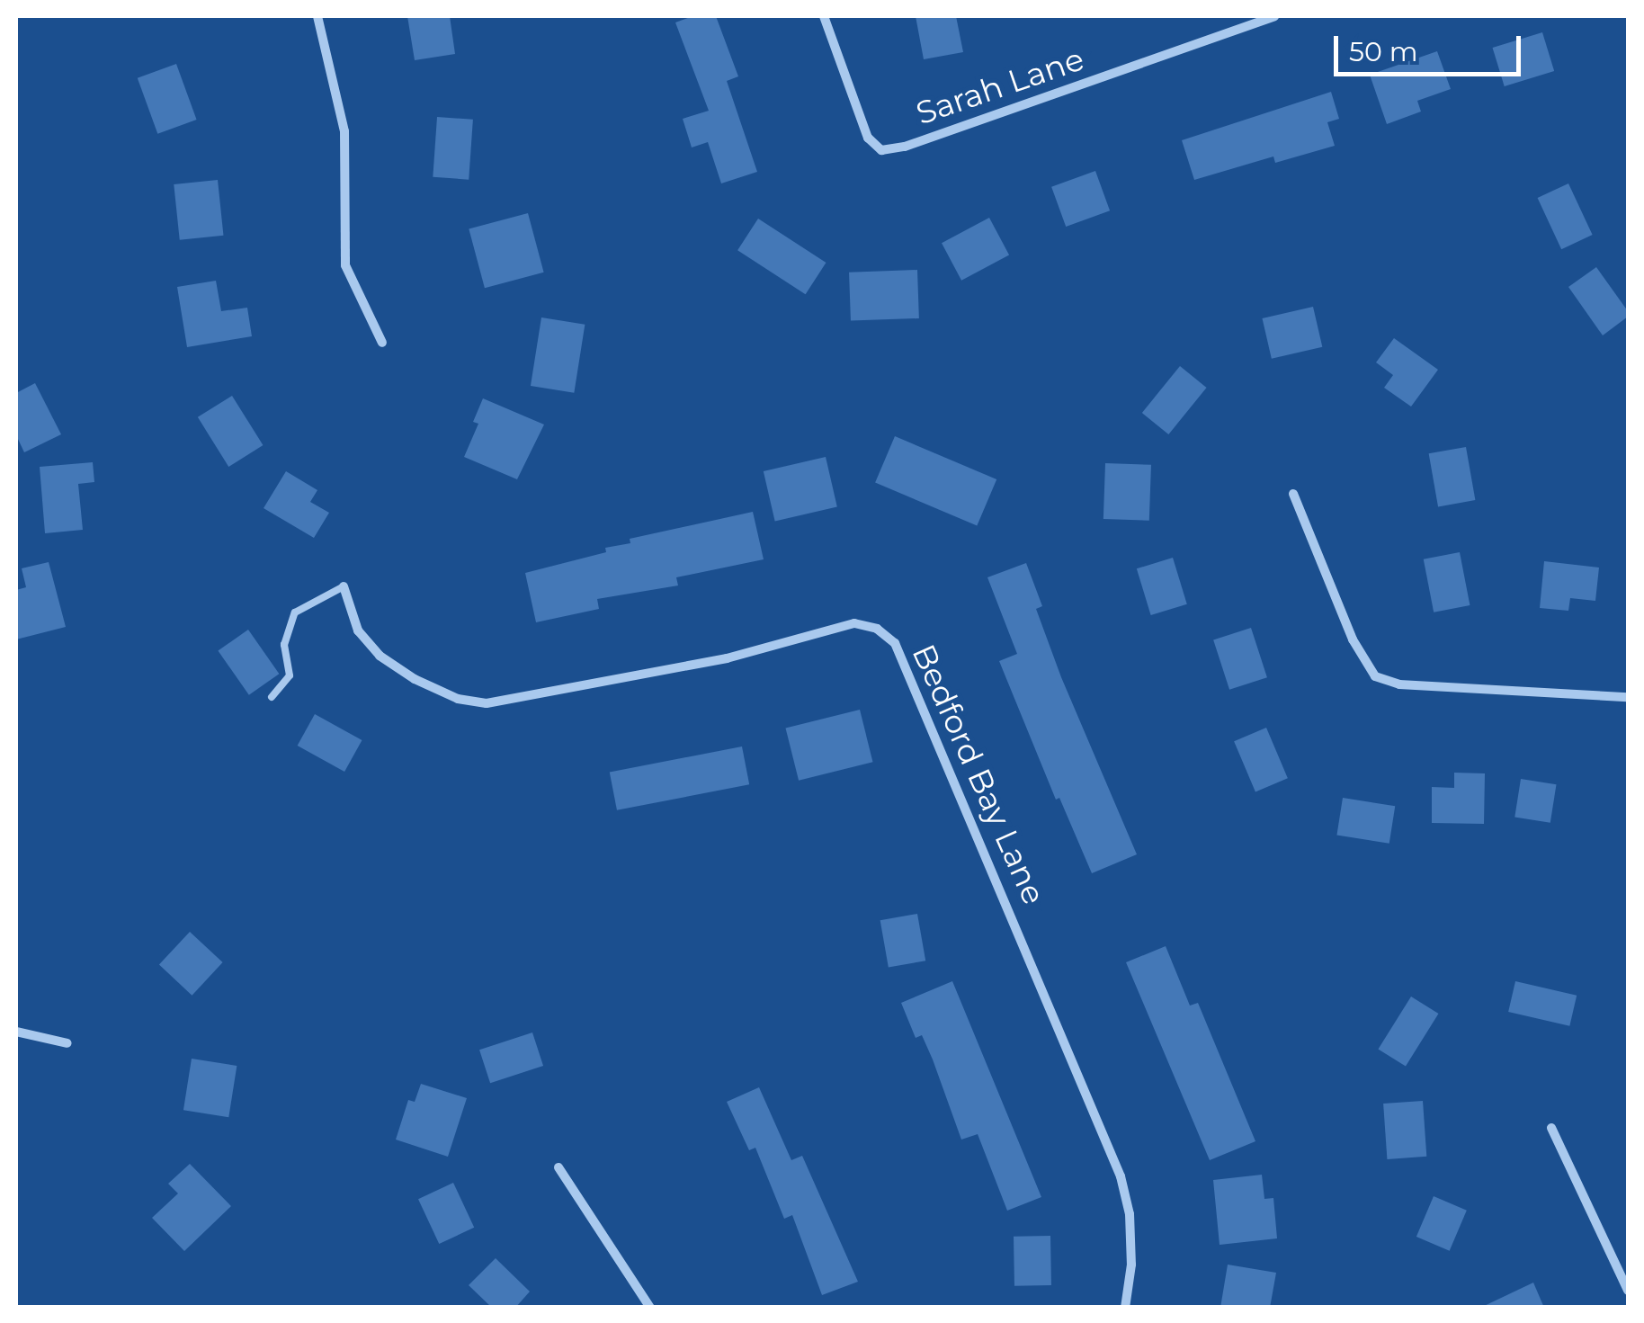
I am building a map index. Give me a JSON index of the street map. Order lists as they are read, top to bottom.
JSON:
{
  "streets": {
    "street": ["Sarah Lane", "Bedford Bay Lane"]
  },
  "scale_bar": "50 m"
}
